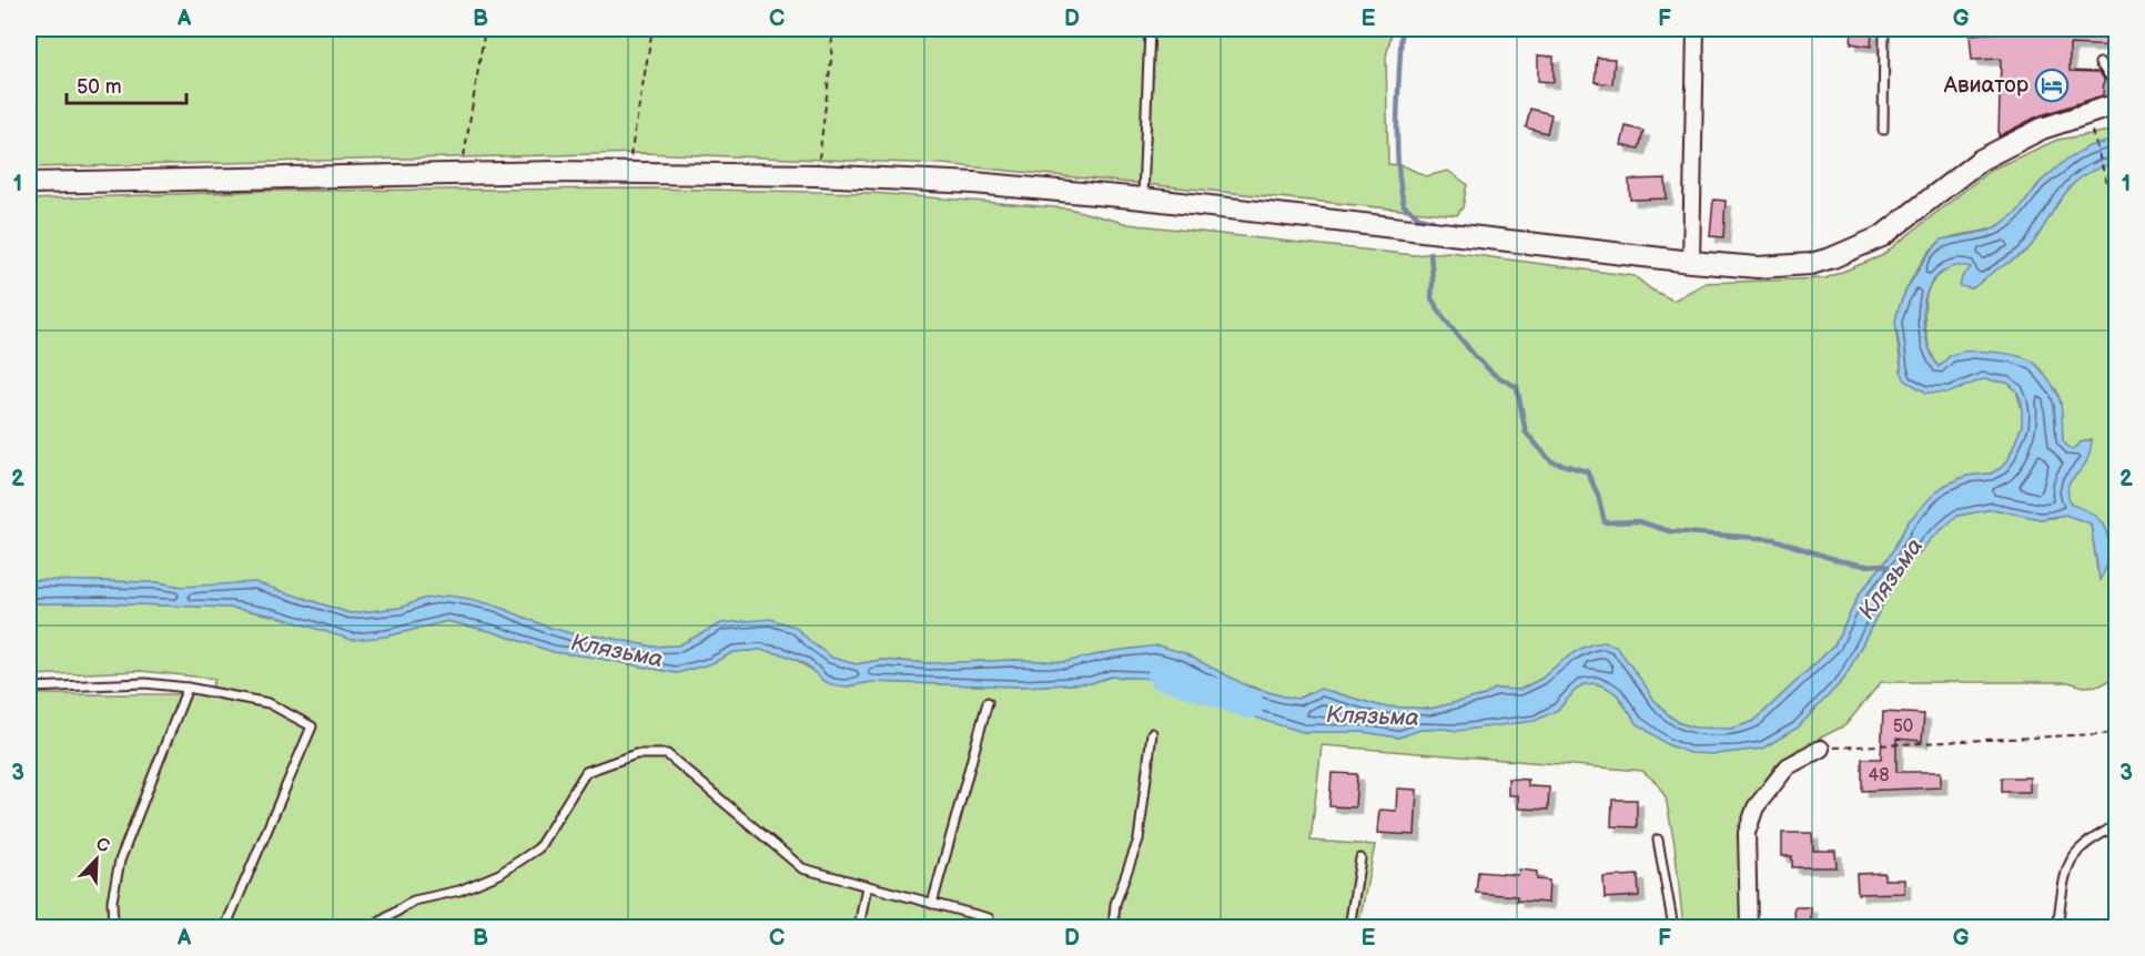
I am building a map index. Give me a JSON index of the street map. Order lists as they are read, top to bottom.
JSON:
{
  "water": ["Клязьма"],
  "places": {
    "hotel": ["Авиатор"]
  },
  "house_numbers": ["50", "48"],
  "scale_bar": "50 m",
  "north": "top right",
  "grid": {
    "columns": [
      "A",
      "B",
      "C",
      "D",
      "E",
      "F",
      "G"
    ],
    "rows": ["1", "2", "3"]
  }
}
